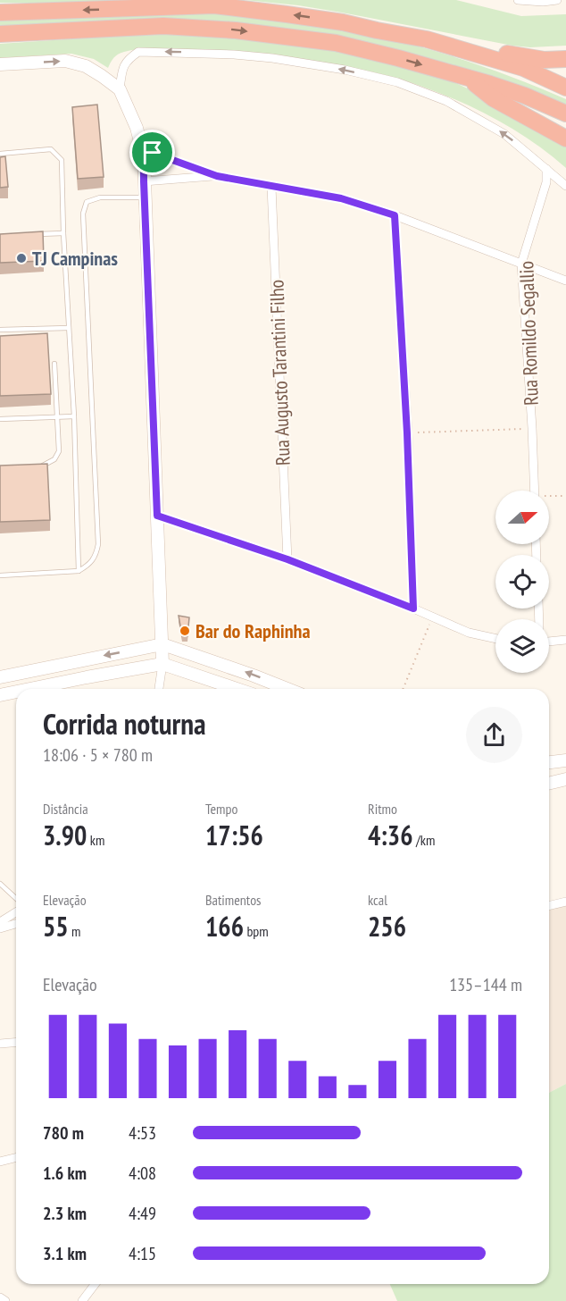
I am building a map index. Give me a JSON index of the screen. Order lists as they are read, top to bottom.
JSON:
{
  "streets": {
    "street": ["Rua Romildo Segallio", "Rua Augusto Tarantini Filho"]
  },
  "places": ["TJ Campinas", "Bar do Raphinha"],
  "north": "right",
  "page": {
    "heading": ["Corrida noturna", "18:06 · 5 × 780 m"],
    "stats": [
      ["Distância", "3.90 km"],
      ["Tempo", "17:56"],
      ["Ritmo", "4:36 /km"],
      ["Elevação", "55 m"],
      ["Batimentos", "166 bpm"],
      ["kcal", "256"]
    ],
    "chart": ["Elevação", "135–144 m"],
    "list": [
      {
        "name": "780 m",
        "note": "4:53"
      },
      {
        "name": "1.6 km",
        "note": "4:08"
      },
      {
        "name": "2.3 km",
        "note": "4:49"
      },
      {
        "name": "3.1 km",
        "note": "4:15"
      }
    ]
  }
}
